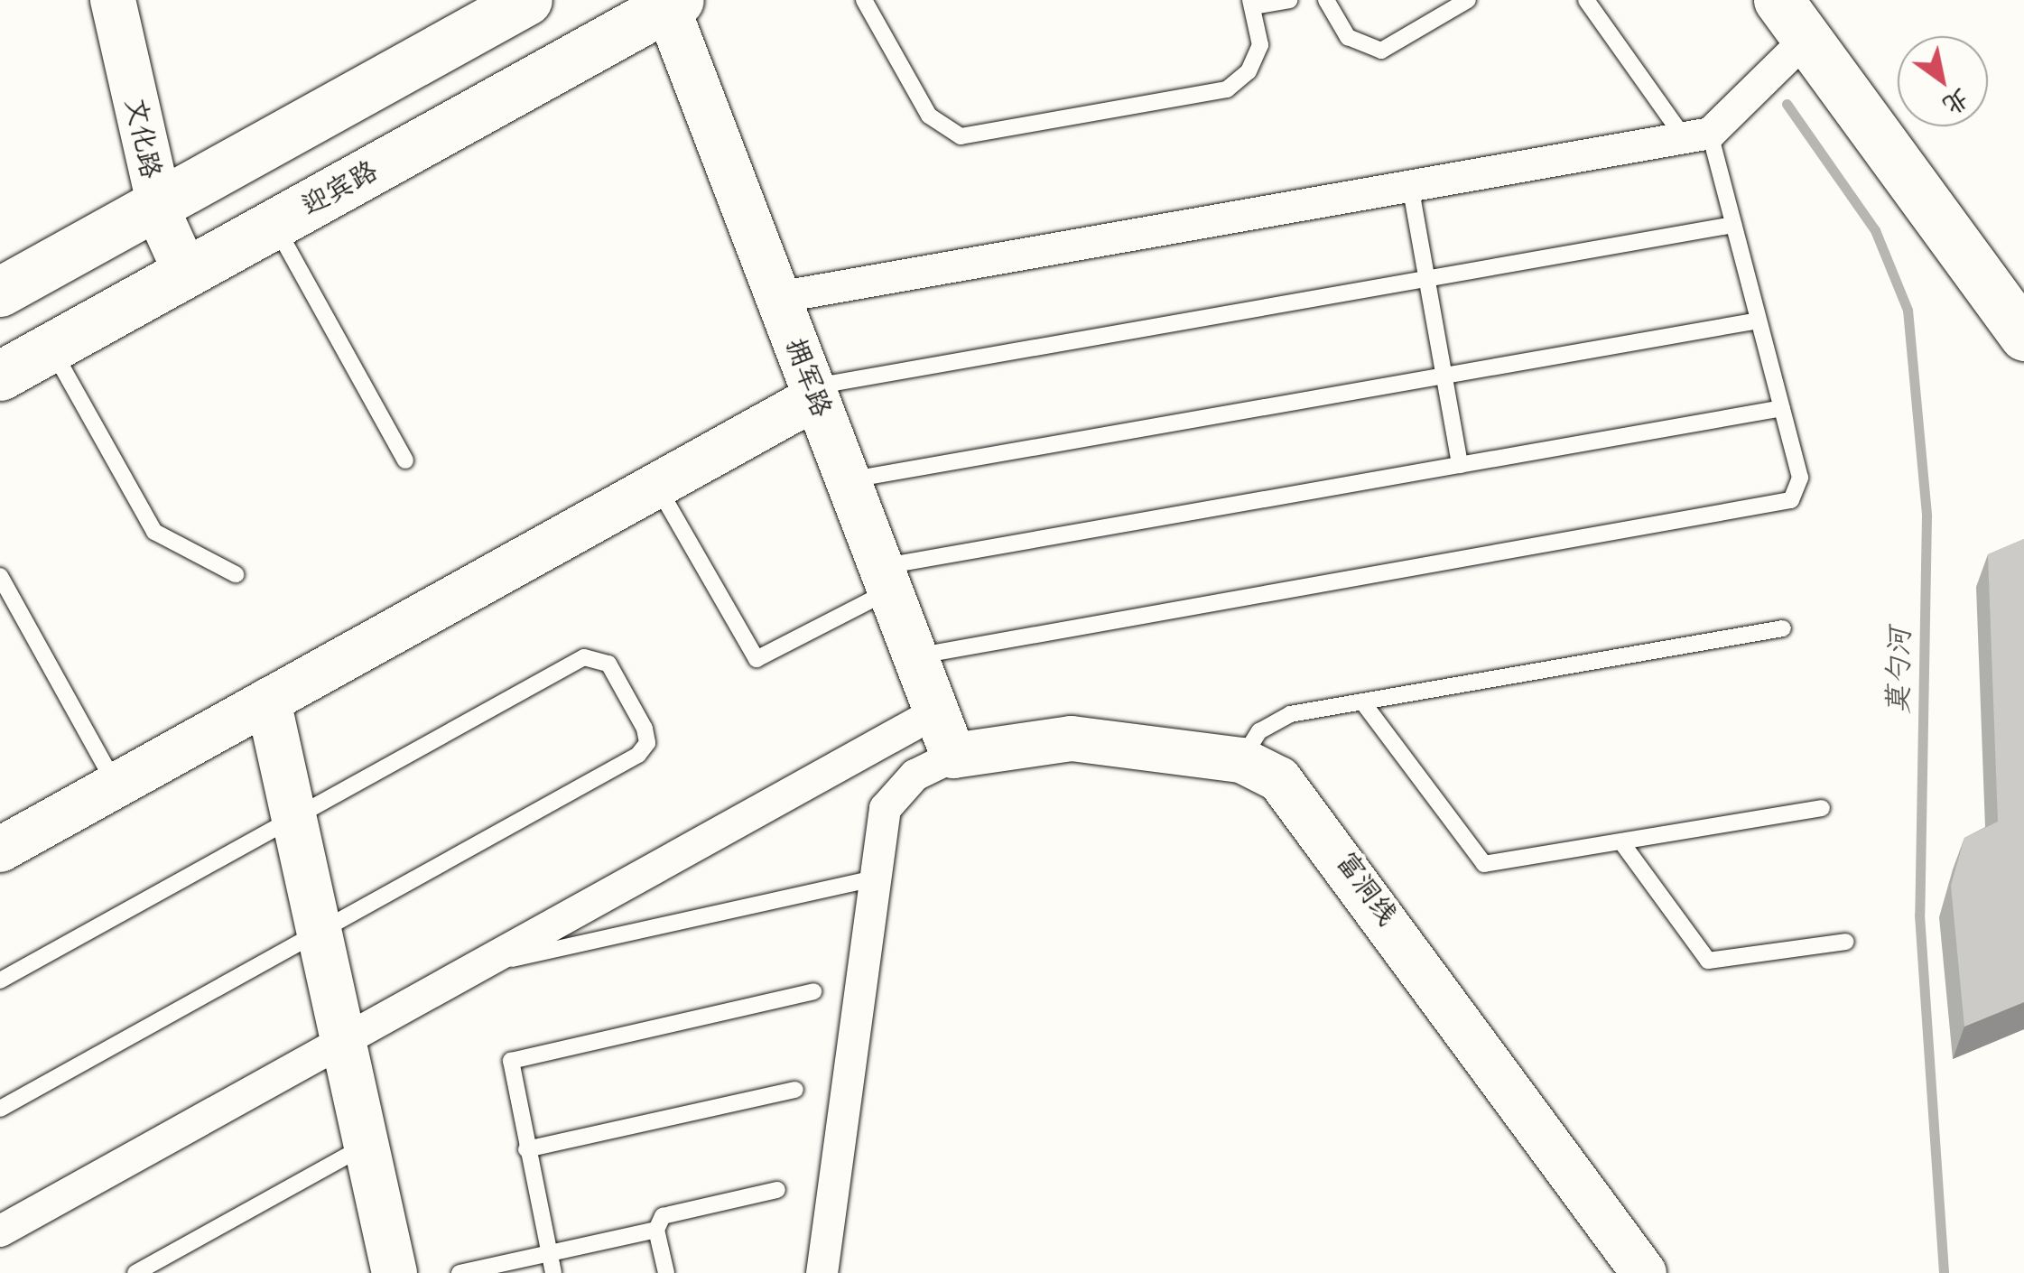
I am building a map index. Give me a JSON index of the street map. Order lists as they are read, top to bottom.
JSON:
{
  "streets": {
    "main road": [
      "文化路",
      "迎宾路",
      "拥军路",
      "富洞线"
    ]
  },
  "crossings": [
    ["文化路", "迎宾路"],
    ["迎宾路", "拥军路"],
    ["拥军路", "富洞线"]
  ],
  "water": ["莫勺河"],
  "north": "bottom right"
}
